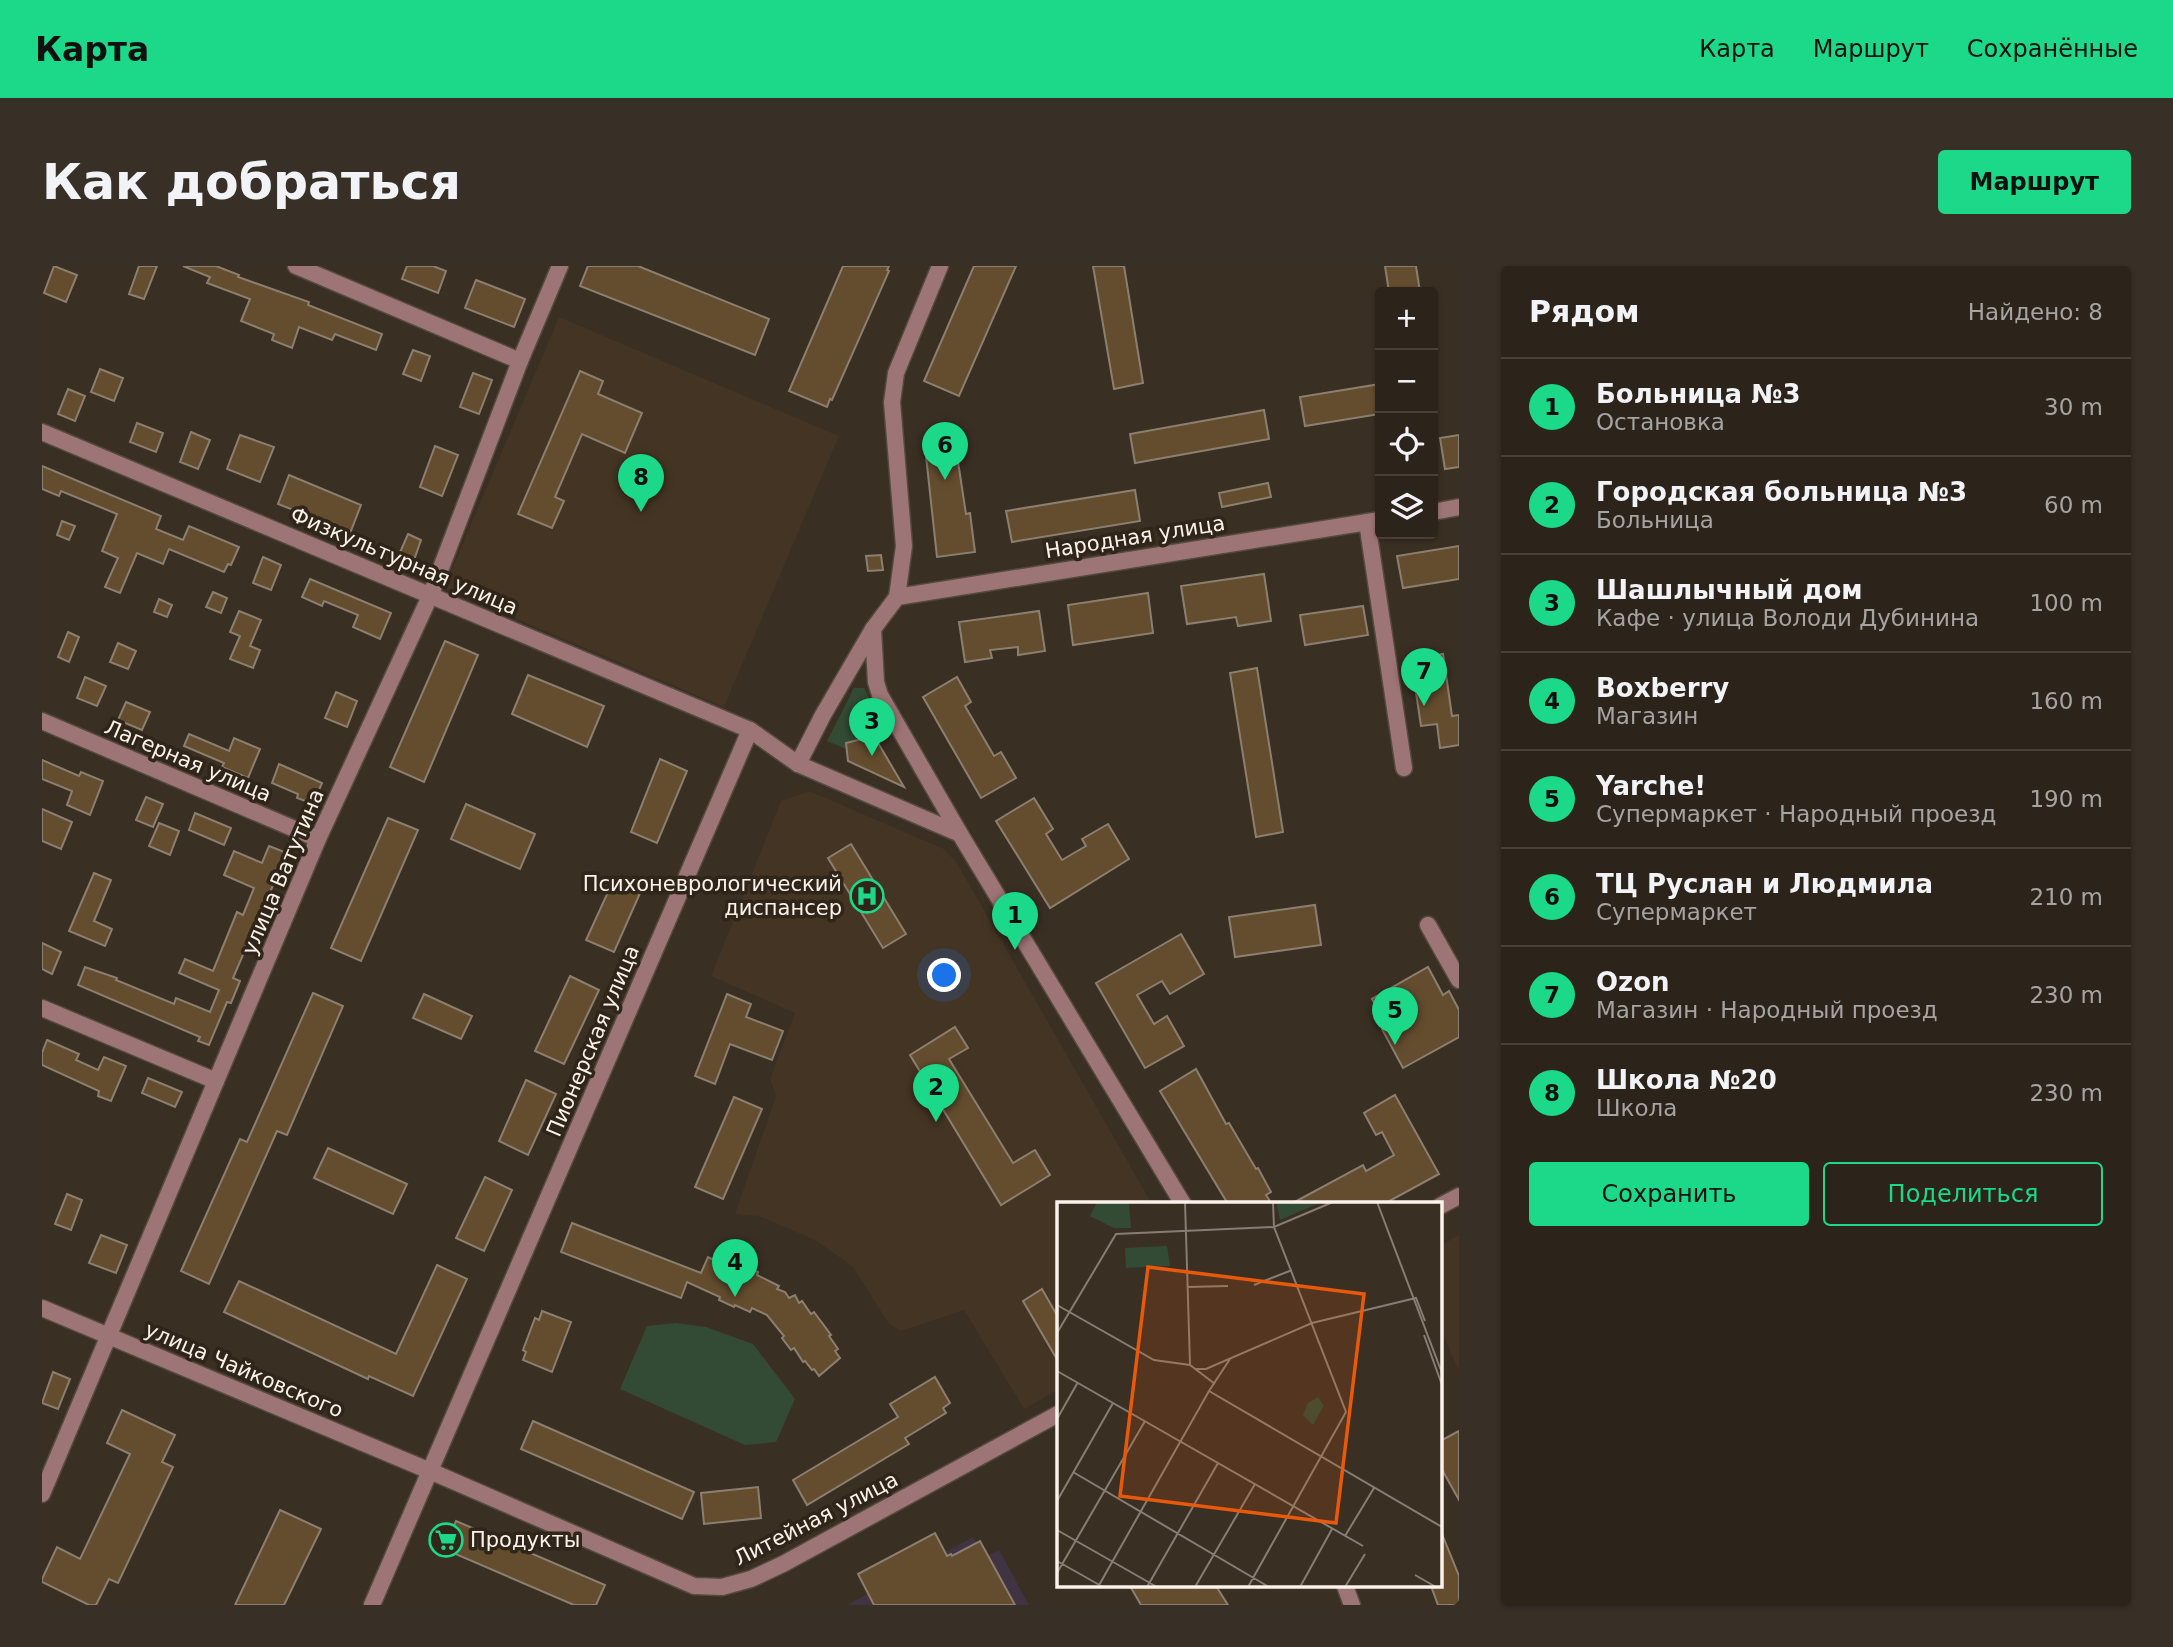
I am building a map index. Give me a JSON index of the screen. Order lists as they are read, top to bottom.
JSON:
{
  "streets": {
    "street": [
      "Народная улица",
      "Физкультурная улица",
      "Лагерная улица",
      "улица Ватутина",
      "Пионерская улица",
      "улица Чайковского",
      "Литейная улица"
    ]
  },
  "crossings": [
    ["Физкультурная улица", "улица Ватутина"],
    ["Физкультурная улица", "Пионерская улица"],
    ["Лагерная улица", "улица Ватутина"],
    ["улица Ватутина", "улица Чайковского"],
    ["Пионерская улица", "улица Чайковского"],
    ["Пионерская улица", "Литейная улица"],
    ["улица Чайковского", "Литейная улица"]
  ],
  "places": {
    "hospital": ["Психоневрологический диспансер"],
    "supermarket": ["Продукты"]
  },
  "page": {
    "header": "Карта",
    "nav": ["Карта", "Маршрут", "Сохранённые"],
    "buttons": [
      "Маршрут",
      ["Сохранить", "Поделиться"]
    ],
    "title": "Как добраться",
    "heading": ["Рядом", "Найдено: 8"],
    "map_buttons": ["+", "−"],
    "list": [
      {
        "mark": "1",
        "name": "Больница №3",
        "note": "Остановка",
        "value": "30 m"
      },
      {
        "mark": "2",
        "name": "Городская больница №3",
        "note": "Больница",
        "value": "60 m"
      },
      {
        "mark": "3",
        "name": "Шашлычный дом",
        "note": "Кафе · улица Володи Дубинина",
        "value": "100 m"
      },
      {
        "mark": "4",
        "name": "Boxberry",
        "note": "Магазин",
        "value": "160 m"
      },
      {
        "mark": "5",
        "name": "Yarche!",
        "note": "Супермаркет · Народный проезд",
        "value": "190 m"
      },
      {
        "mark": "6",
        "name": "ТЦ Руслан и Людмила",
        "note": "Супермаркет",
        "value": "210 m"
      },
      {
        "mark": "7",
        "name": "Ozon",
        "note": "Магазин · Народный проезд",
        "value": "230 m"
      },
      {
        "mark": "8",
        "name": "Школа №20",
        "note": "Школа",
        "value": "230 m"
      }
    ],
    "pins": [
      "6",
      "8",
      "7",
      "3",
      "1",
      "5",
      "2",
      "4"
    ]
  }
}
